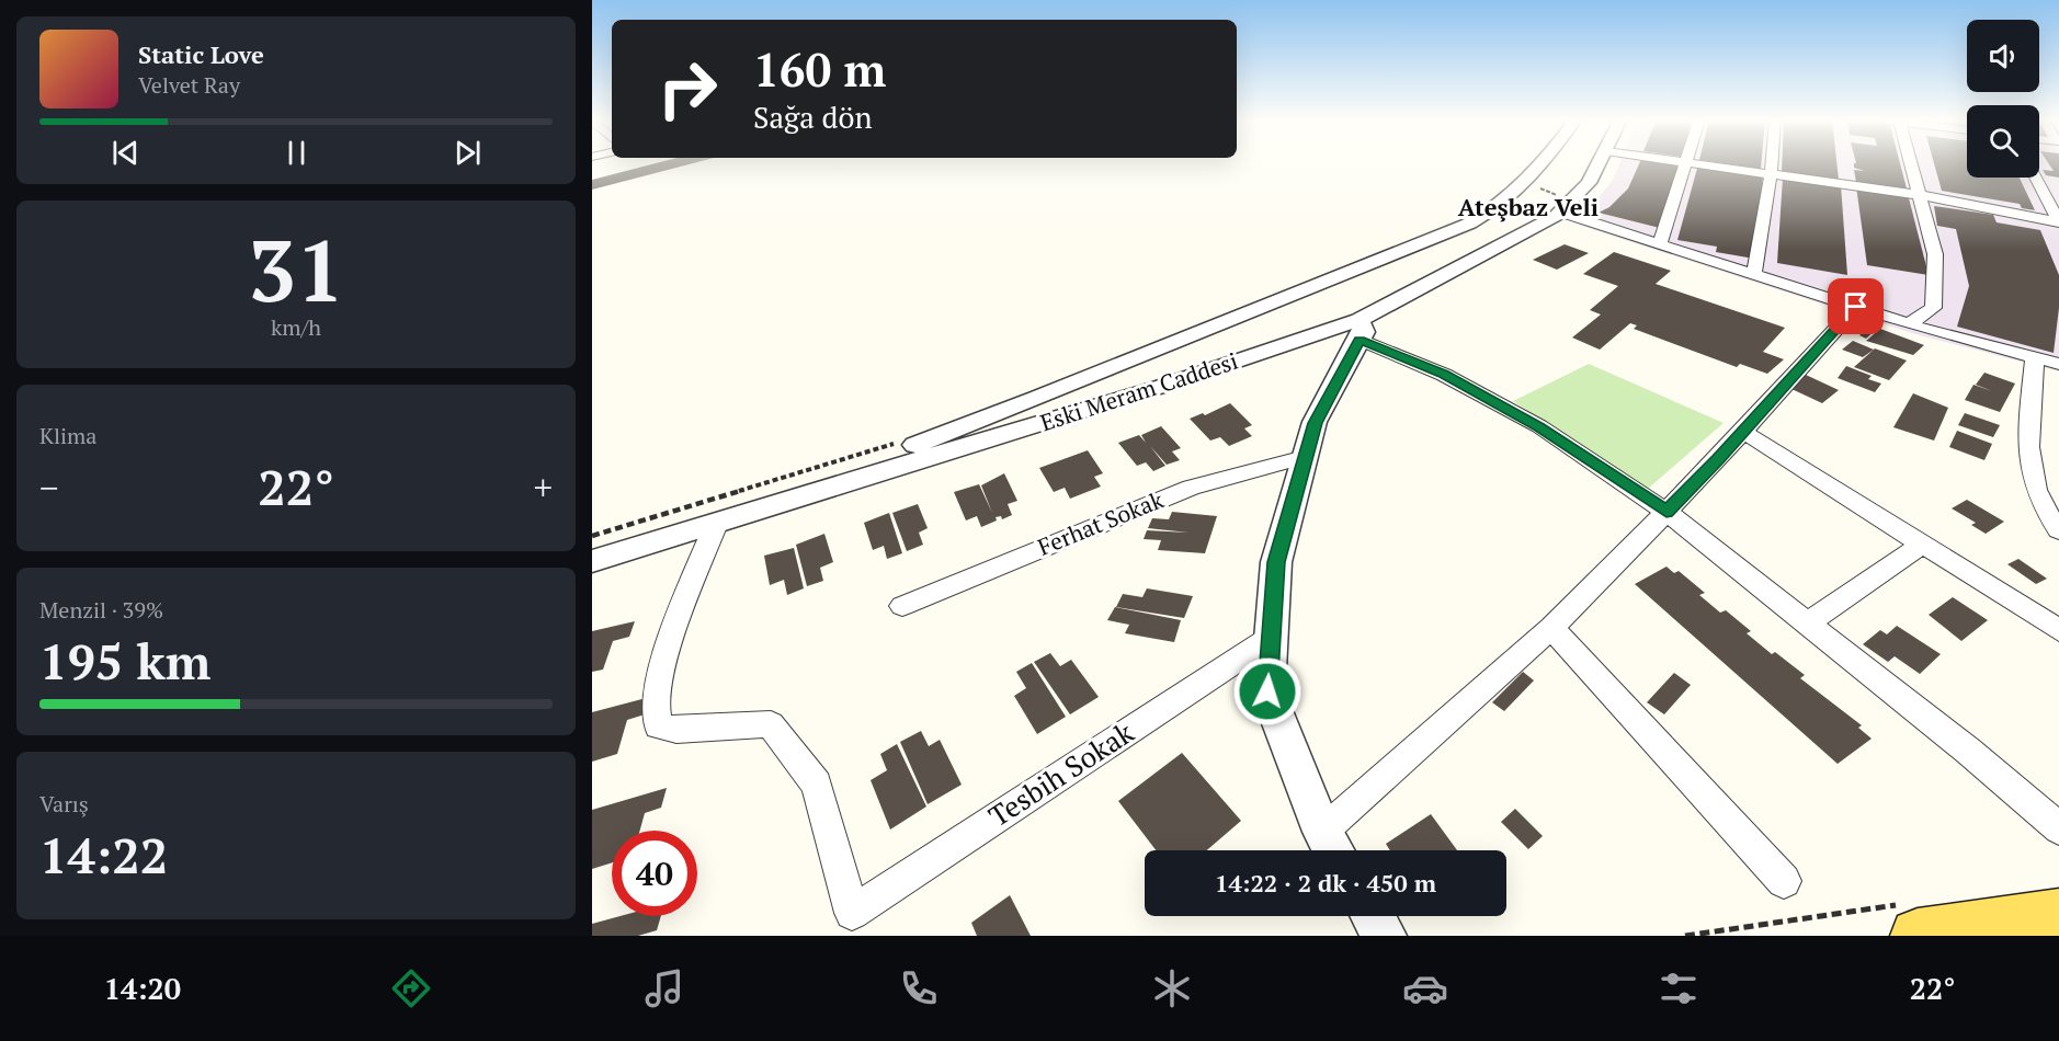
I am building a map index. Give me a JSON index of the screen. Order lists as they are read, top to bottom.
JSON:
{
  "streets": {
    "street": ["Eski Meram Caddesi", "Ferhat Sokak", "Tesbih Sokak"]
  },
  "crossings": [
    ["Eski Meram Caddesi", "Tesbih Sokak"]
  ],
  "districts": ["Ateşbaz Veli"],
  "page": {
    "turn": ["160 m", "Sağa dön"],
    "song": ["Static Love", "Velvet Ray"],
    "tile": [
      ["31", "km/h"],
      "Klima",
      ["Menzil · 39%", "195 km"],
      ["Varış", "14:22"]
    ],
    "heat": ["−", "22°", "+"],
    "limit": "40",
    "trip": "14:22 · 2 dk · 450 m",
    "tabs": ["14:20", "22°"]
  }
}
